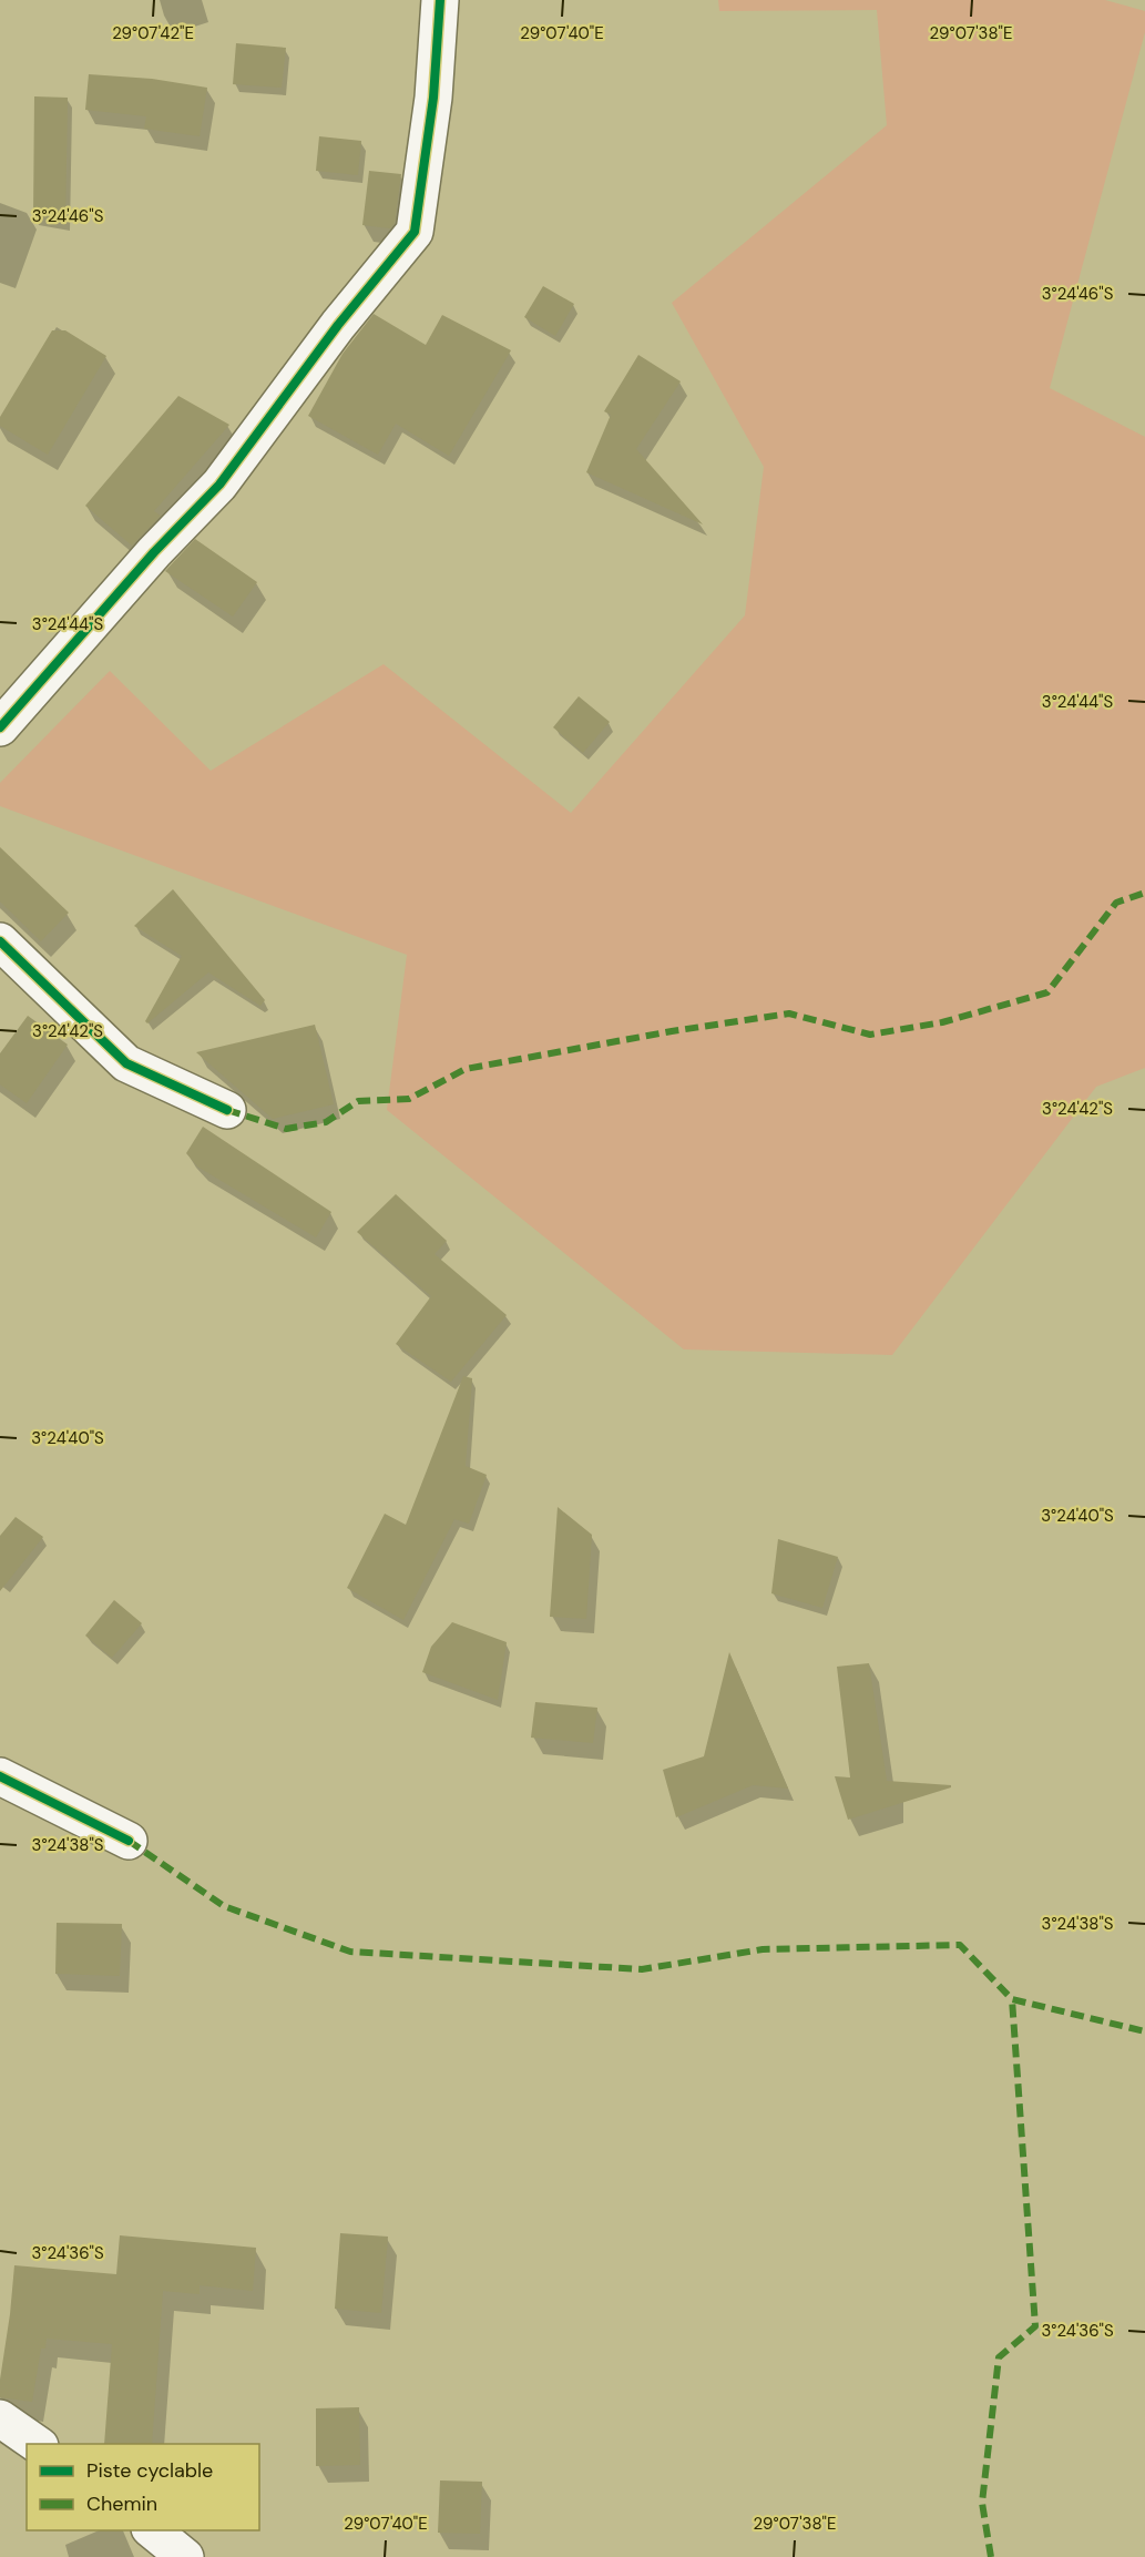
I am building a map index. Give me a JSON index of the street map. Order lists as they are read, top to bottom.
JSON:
{
  "legend": ["Piste cyclable", "Chemin"],
  "coordinates": [
    "29°07'42\"E",
    "29°07'40\"E",
    "29°07'38\"E",
    "3°24'46\"S",
    "3°24'44\"S",
    "3°24'42\"S",
    "3°24'40\"S",
    "3°24'38\"S",
    "3°24'36\"S"
  ]
}
